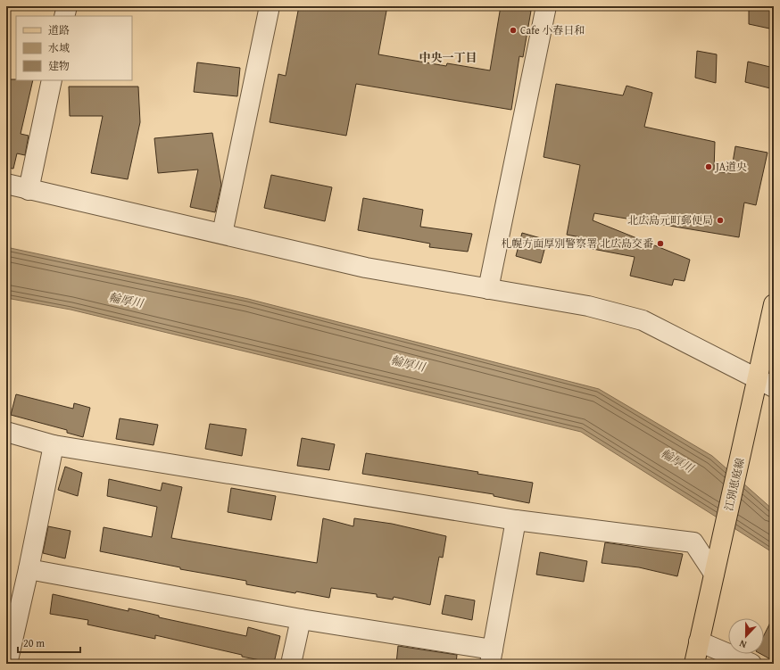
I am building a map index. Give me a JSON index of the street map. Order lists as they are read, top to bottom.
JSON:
{
  "streets": {
    "main road": ["江別恵庭線"]
  },
  "districts": ["中央一丁目"],
  "water": ["輪厚川"],
  "places": [
    "Cafe 小春日和",
    "JA道央",
    "北広島元町郵便局",
    "札幌方面厚別警察署 北広島交番"
  ],
  "legend": ["道路", "水域", "建物"],
  "scale_bar": "20 m",
  "north": "bottom"
}
